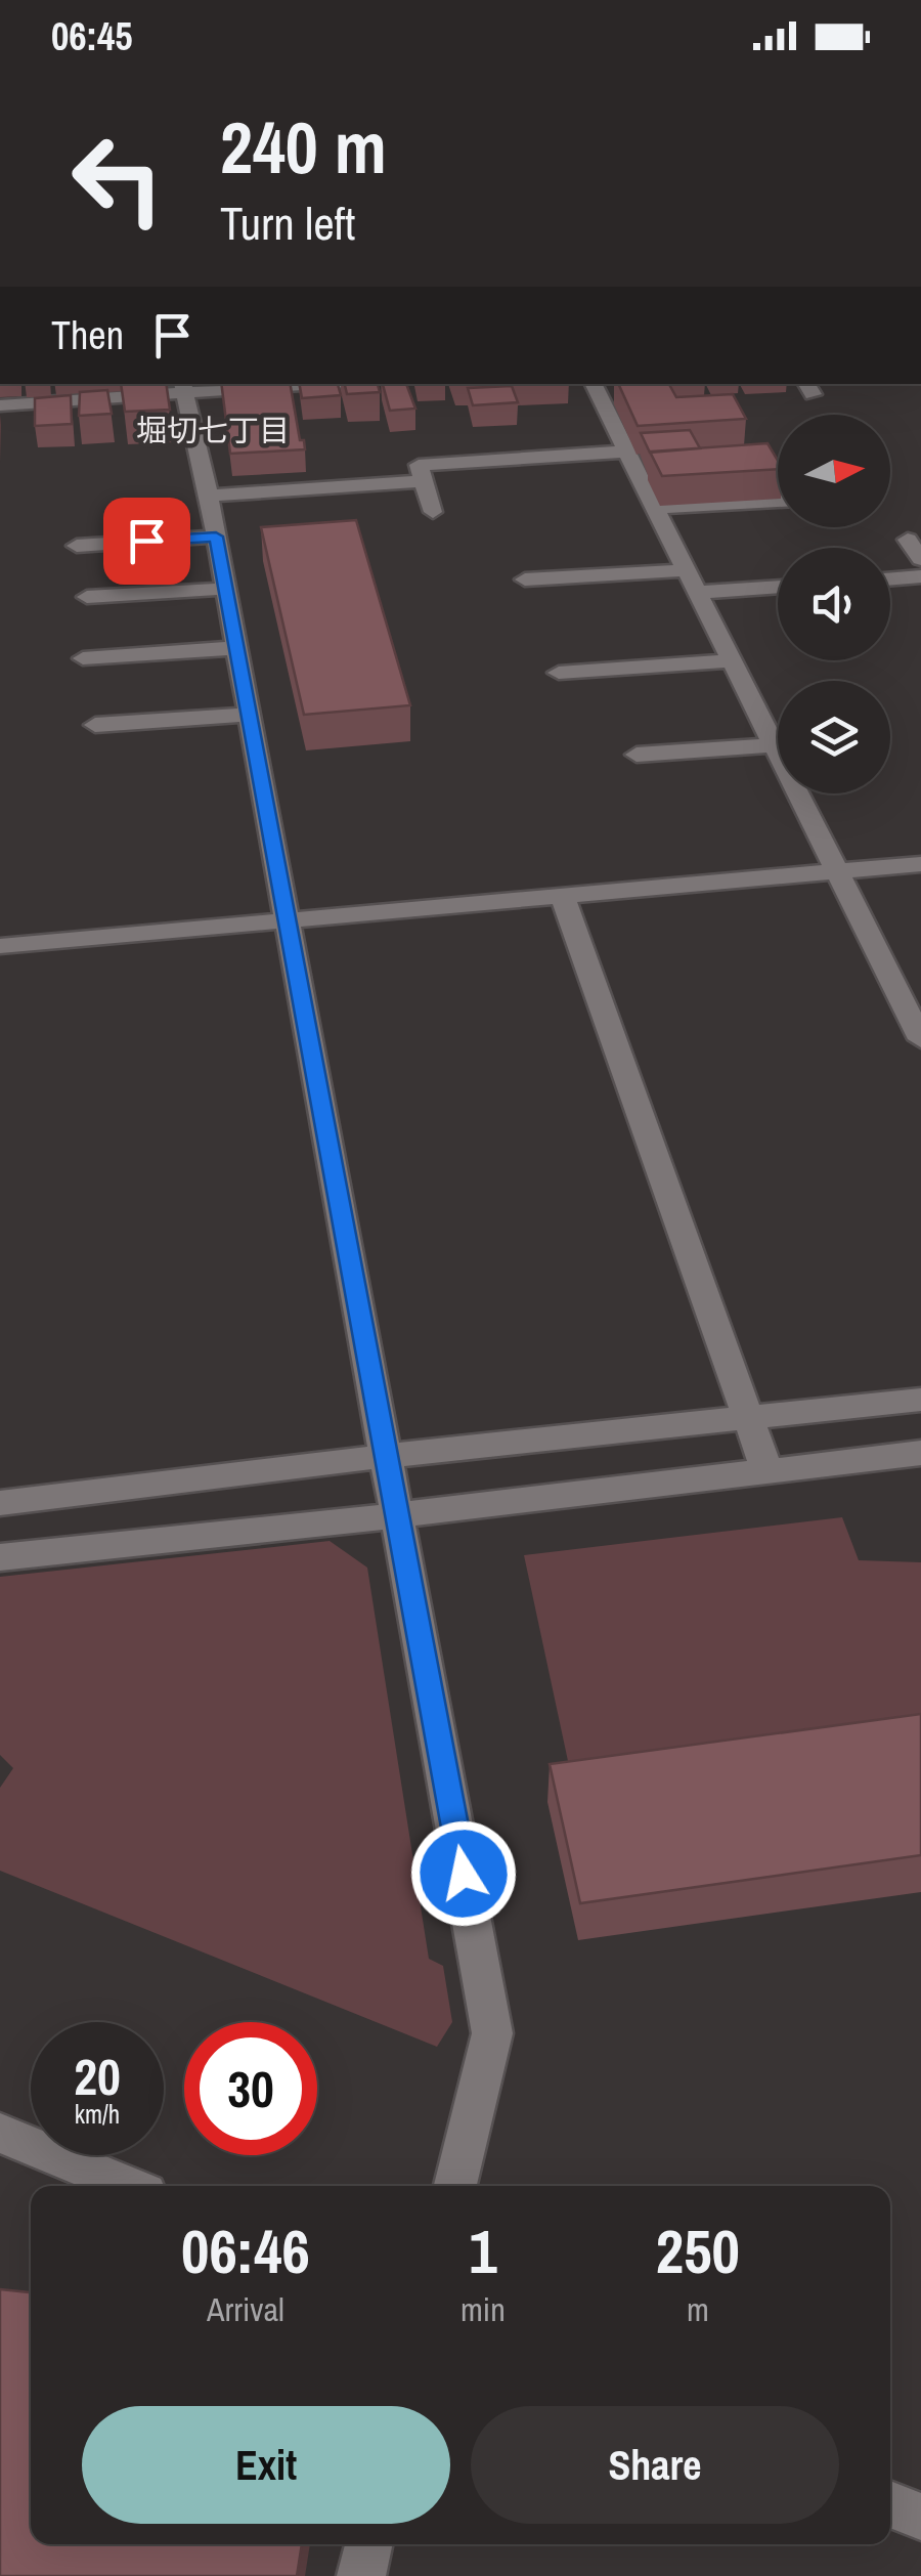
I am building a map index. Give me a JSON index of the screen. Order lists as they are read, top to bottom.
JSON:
{
  "districts": ["堀切七丁目"],
  "north": "right",
  "page": {
    "status": "06:45",
    "turn": ["240 m", "Turn left"],
    "then": "Then",
    "speed": "20 km/h",
    "limit": "30",
    "eta": [
      "06:46",
      "Arrival",
      "1",
      "min",
      "250",
      "m"
    ],
    "buttons": ["Exit", "Share"]
  }
}
